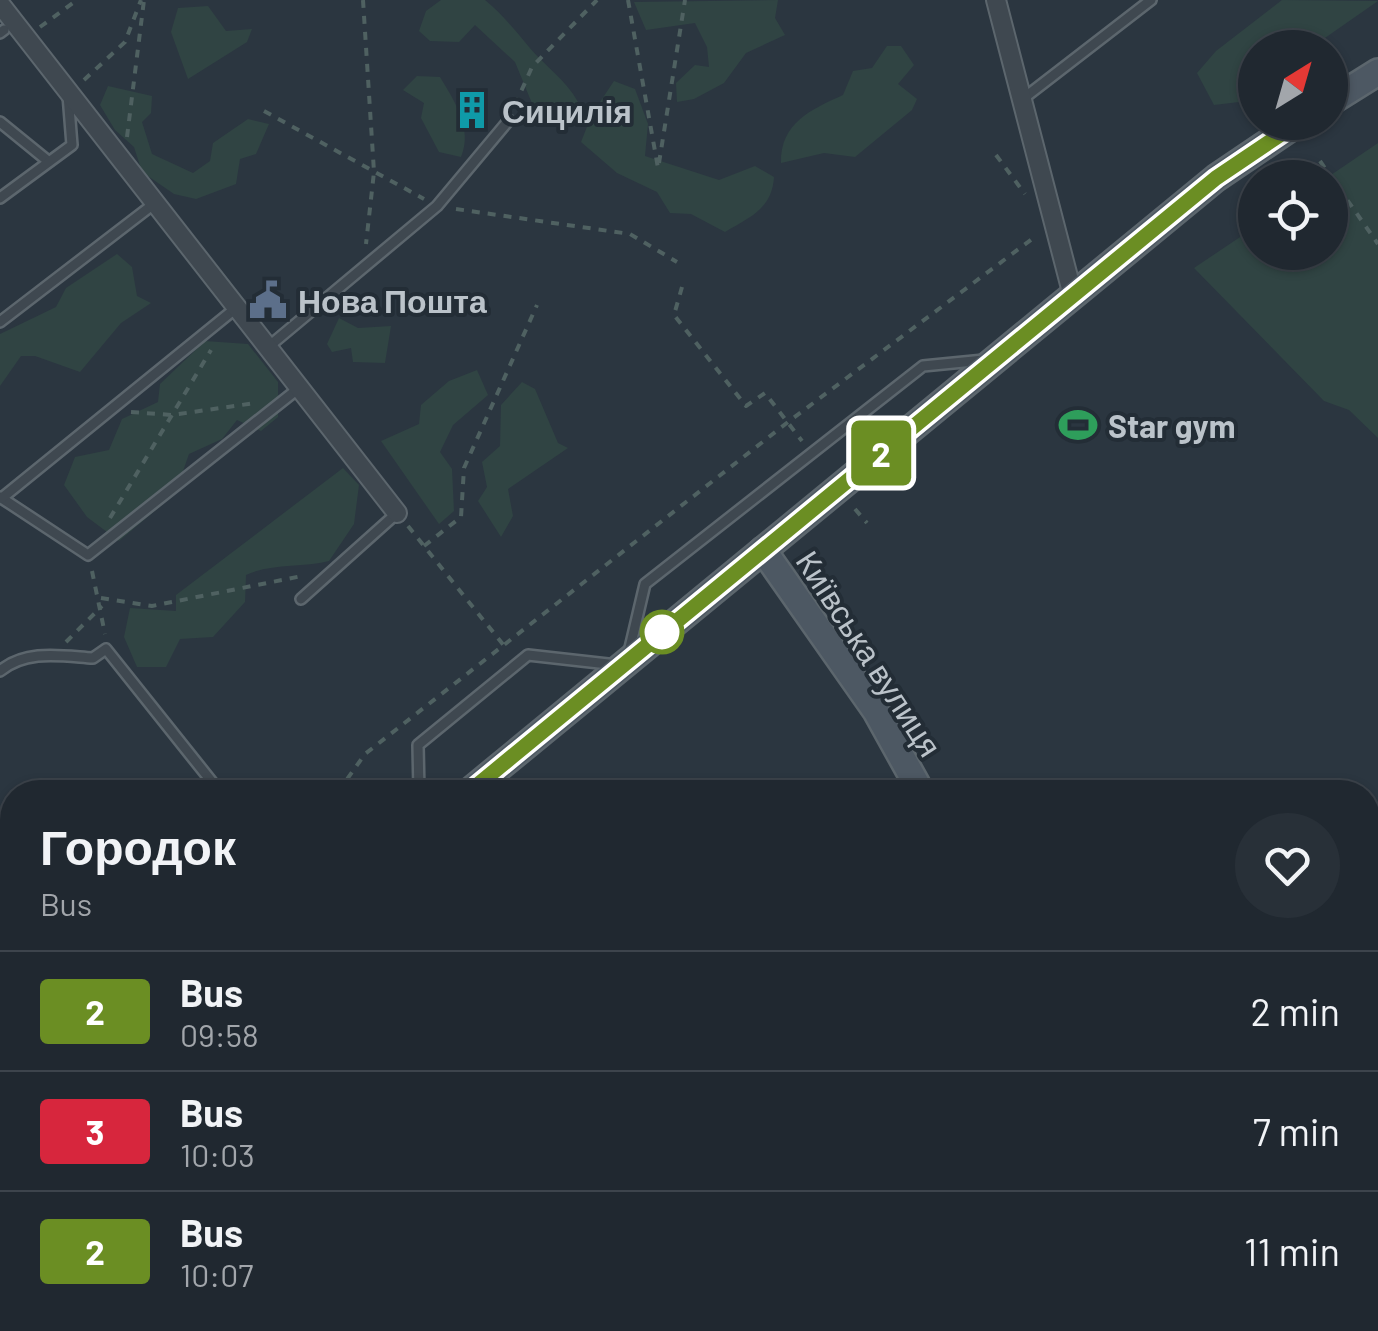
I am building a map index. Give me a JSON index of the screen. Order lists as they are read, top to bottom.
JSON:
{
  "streets": {
    "main road": ["Київська вулиця"]
  },
  "places": {
    "building": ["Сицилія"],
    "public building": ["Нова Пошта"],
    "sports": ["Star gym"]
  },
  "lines": ["bus line 2"],
  "north": "top right",
  "page": {
    "on_map": "2",
    "heading": ["Городок", "Bus"],
    "list": [
      {
        "mark": "2",
        "name": "Bus",
        "note": "09:58",
        "value": "2 min"
      },
      {
        "mark": "3",
        "name": "Bus",
        "note": "10:03",
        "value": "7 min"
      },
      {
        "mark": "2",
        "name": "Bus",
        "note": "10:07",
        "value": "11 min"
      }
    ]
  }
}
